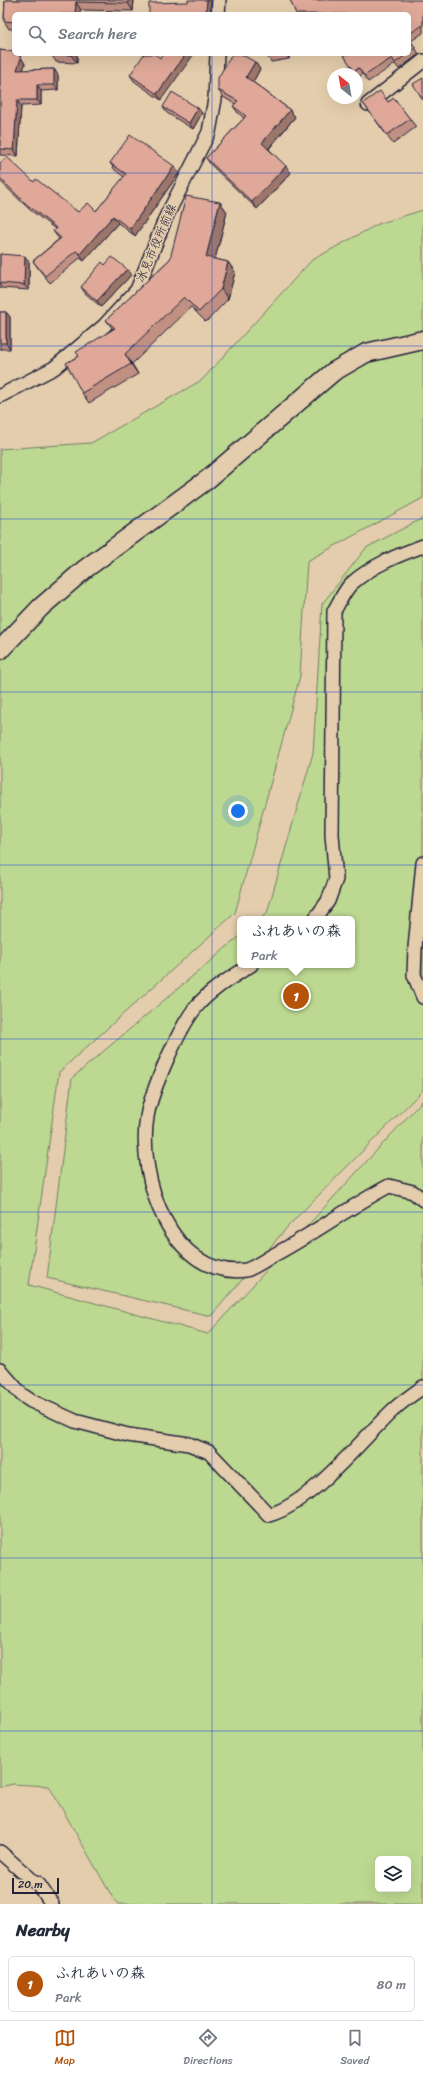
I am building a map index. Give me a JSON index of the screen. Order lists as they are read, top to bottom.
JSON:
{
  "streets": {
    "street": ["冰見市役所前線"]
  },
  "scale_bar": "20 m",
  "north": "top left",
  "page": {
    "search": "Search here",
    "popup": ["ふれあいの森", "Park"],
    "pins": "1",
    "scale": "20 m",
    "heading": "Nearby",
    "list": [
      {
        "mark": "1",
        "name": "ふれあいの森",
        "note": "Park",
        "value": "80 m"
      }
    ],
    "nav": ["Map", "Directions", "Saved"]
  }
}
